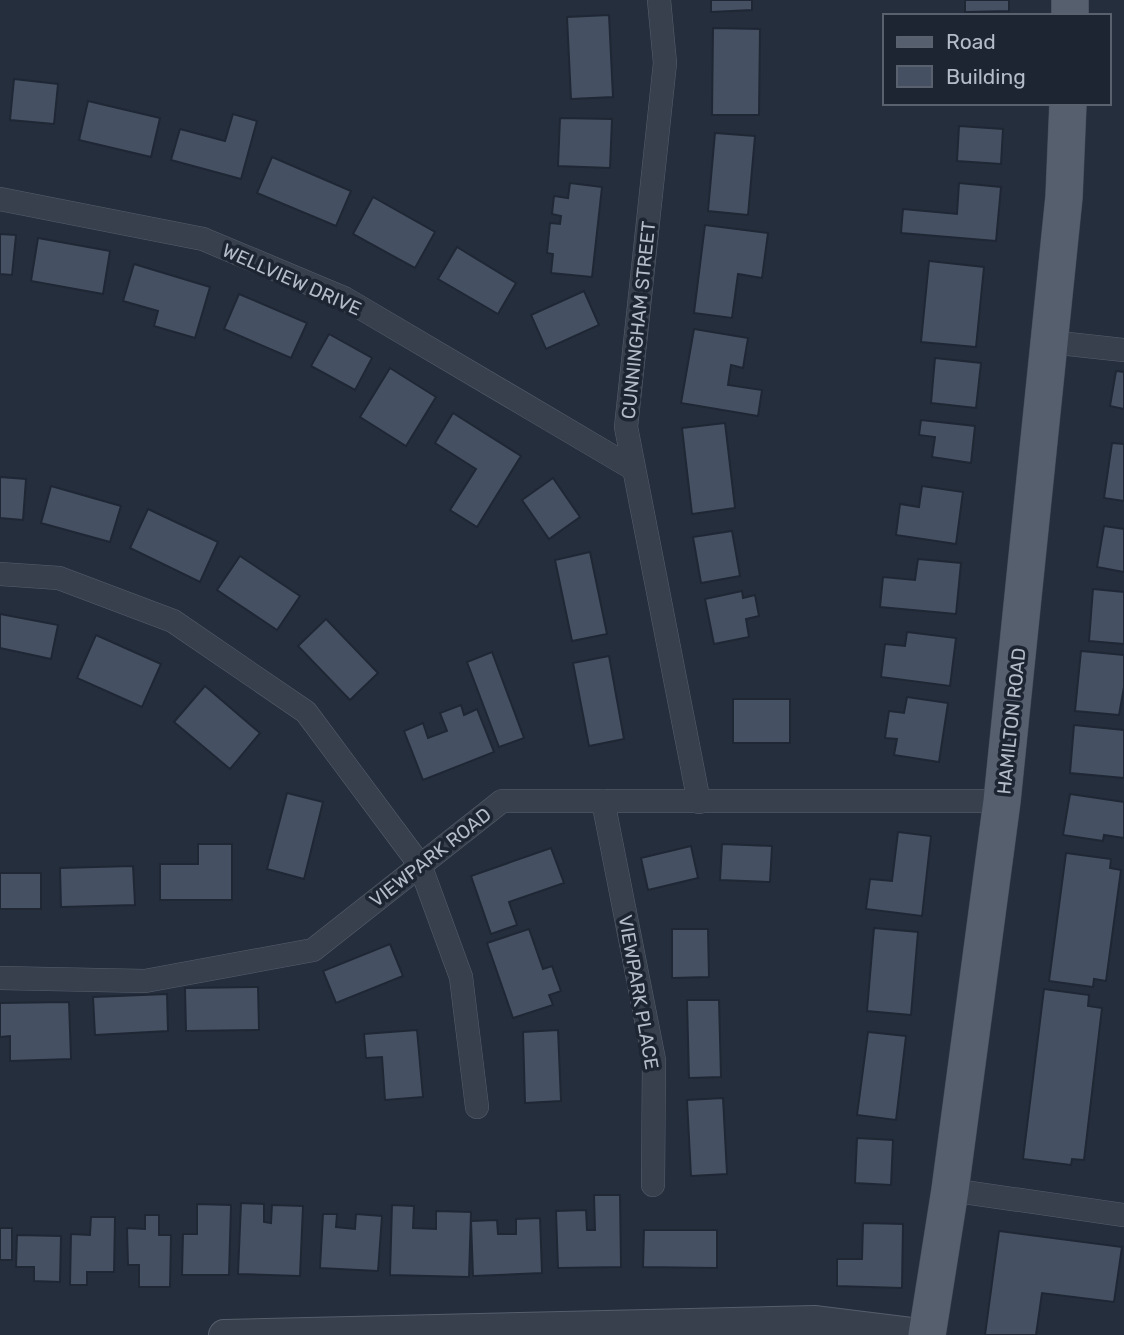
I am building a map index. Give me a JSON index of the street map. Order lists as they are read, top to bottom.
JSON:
{
  "streets": {
    "main road": ["HAMILTON ROAD"],
    "street": [
      "WELLVIEW DRIVE",
      "CUNNINGHAM STREET",
      "VIEWPARK ROAD",
      "VIEWPARK PLACE"
    ]
  },
  "crossings": [
    ["WELLVIEW DRIVE", "CUNNINGHAM STREET"],
    ["CUNNINGHAM STREET", "VIEWPARK ROAD"],
    ["HAMILTON ROAD", "VIEWPARK ROAD"],
    ["VIEWPARK ROAD", "VIEWPARK PLACE"]
  ],
  "legend": ["Road", "Building"]
}
